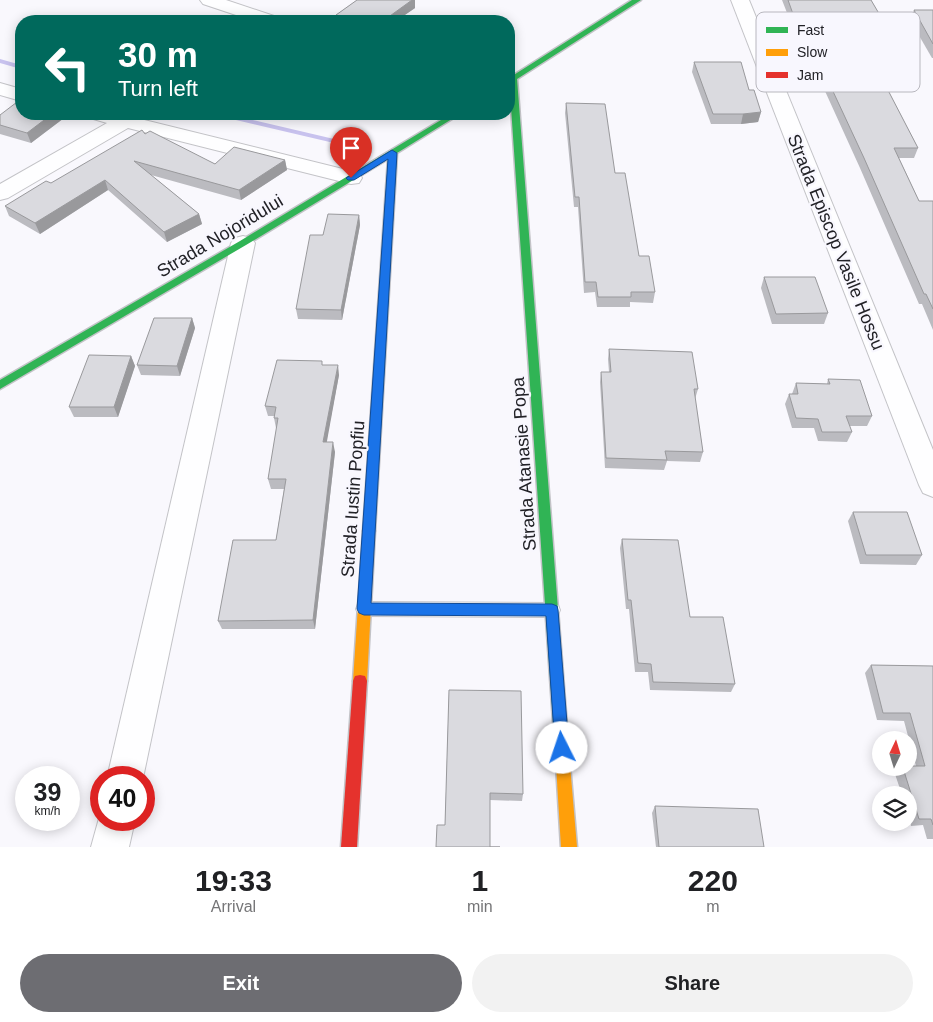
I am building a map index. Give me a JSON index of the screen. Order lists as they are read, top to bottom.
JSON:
{
  "streets": {
    "street": [
      "Strada Nojoridului",
      "Strada Episcop Vasile Hossu",
      "Strada Atanasie Popa",
      "Strada Iustin Popfiu"
    ]
  },
  "crossings": [
    ["Strada Nojoridului", "Strada Iustin Popfiu"]
  ],
  "legend": ["Fast", "Slow", "Jam"],
  "north": "top",
  "page": {
    "turn": ["30 m", "Turn left"],
    "speed": "39 km/h",
    "limit": "40",
    "eta": [
      "19:33",
      "Arrival",
      "1",
      "min",
      "220",
      "m"
    ],
    "buttons": ["Exit", "Share"]
  }
}
